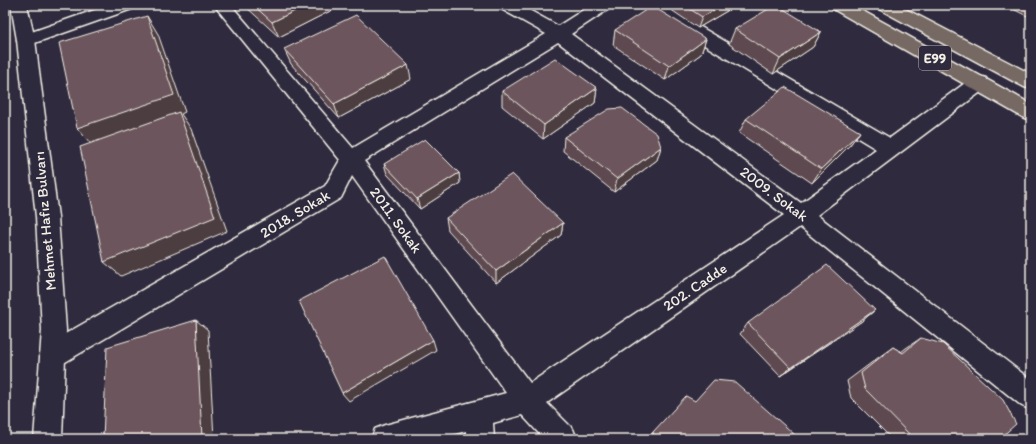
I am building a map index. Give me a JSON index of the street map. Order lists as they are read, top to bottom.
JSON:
{
  "streets": {
    "highway": ["E99"],
    "street": [
      "2009. Sokak",
      "2018. Sokak",
      "2011. Sokak",
      "Mehmet Hafız Bulvarı",
      "202. Cadde"
    ]
  },
  "crossings": [
    ["E99", "202. Cadde"],
    ["2009. Sokak", "202. Cadde"],
    ["2018. Sokak", "2011. Sokak"],
    ["2018. Sokak", "Mehmet Hafız Bulvarı"],
    ["2011. Sokak", "202. Cadde"]
  ]
}
